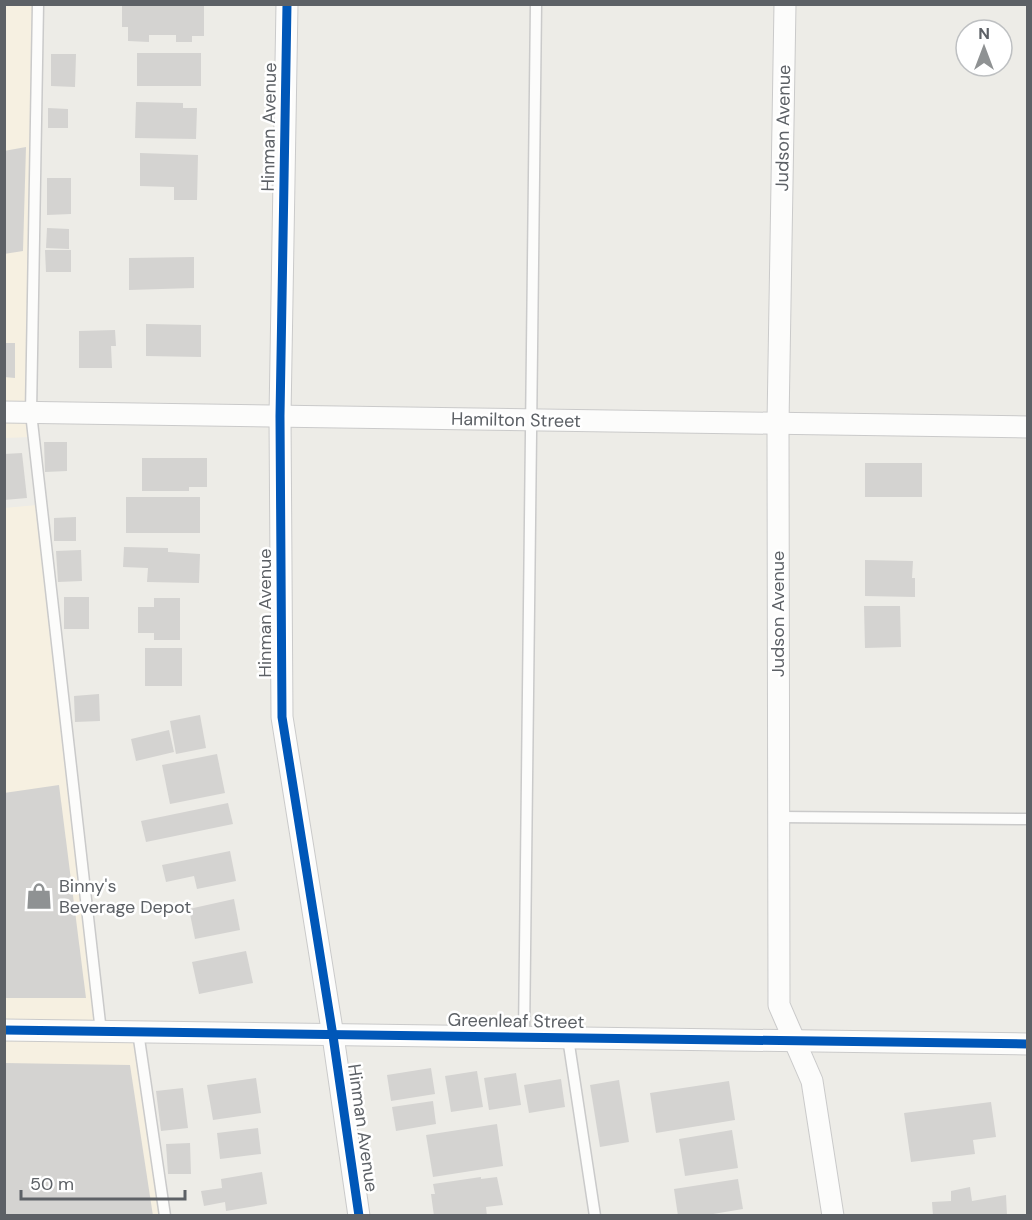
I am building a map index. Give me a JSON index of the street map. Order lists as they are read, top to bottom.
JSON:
{
  "streets": {
    "street": [
      "Hinman Avenue",
      "Judson Avenue",
      "Hamilton Street",
      "Greenleaf Street"
    ]
  },
  "crossings": [
    ["Hinman Avenue", "Hamilton Street"],
    ["Hinman Avenue", "Greenleaf Street"],
    ["Judson Avenue", "Hamilton Street"],
    ["Judson Avenue", "Greenleaf Street"]
  ],
  "places": {
    "shop": ["Binny's Beverage Depot"]
  },
  "scale_bar": "50 m",
  "north": "top"
}
